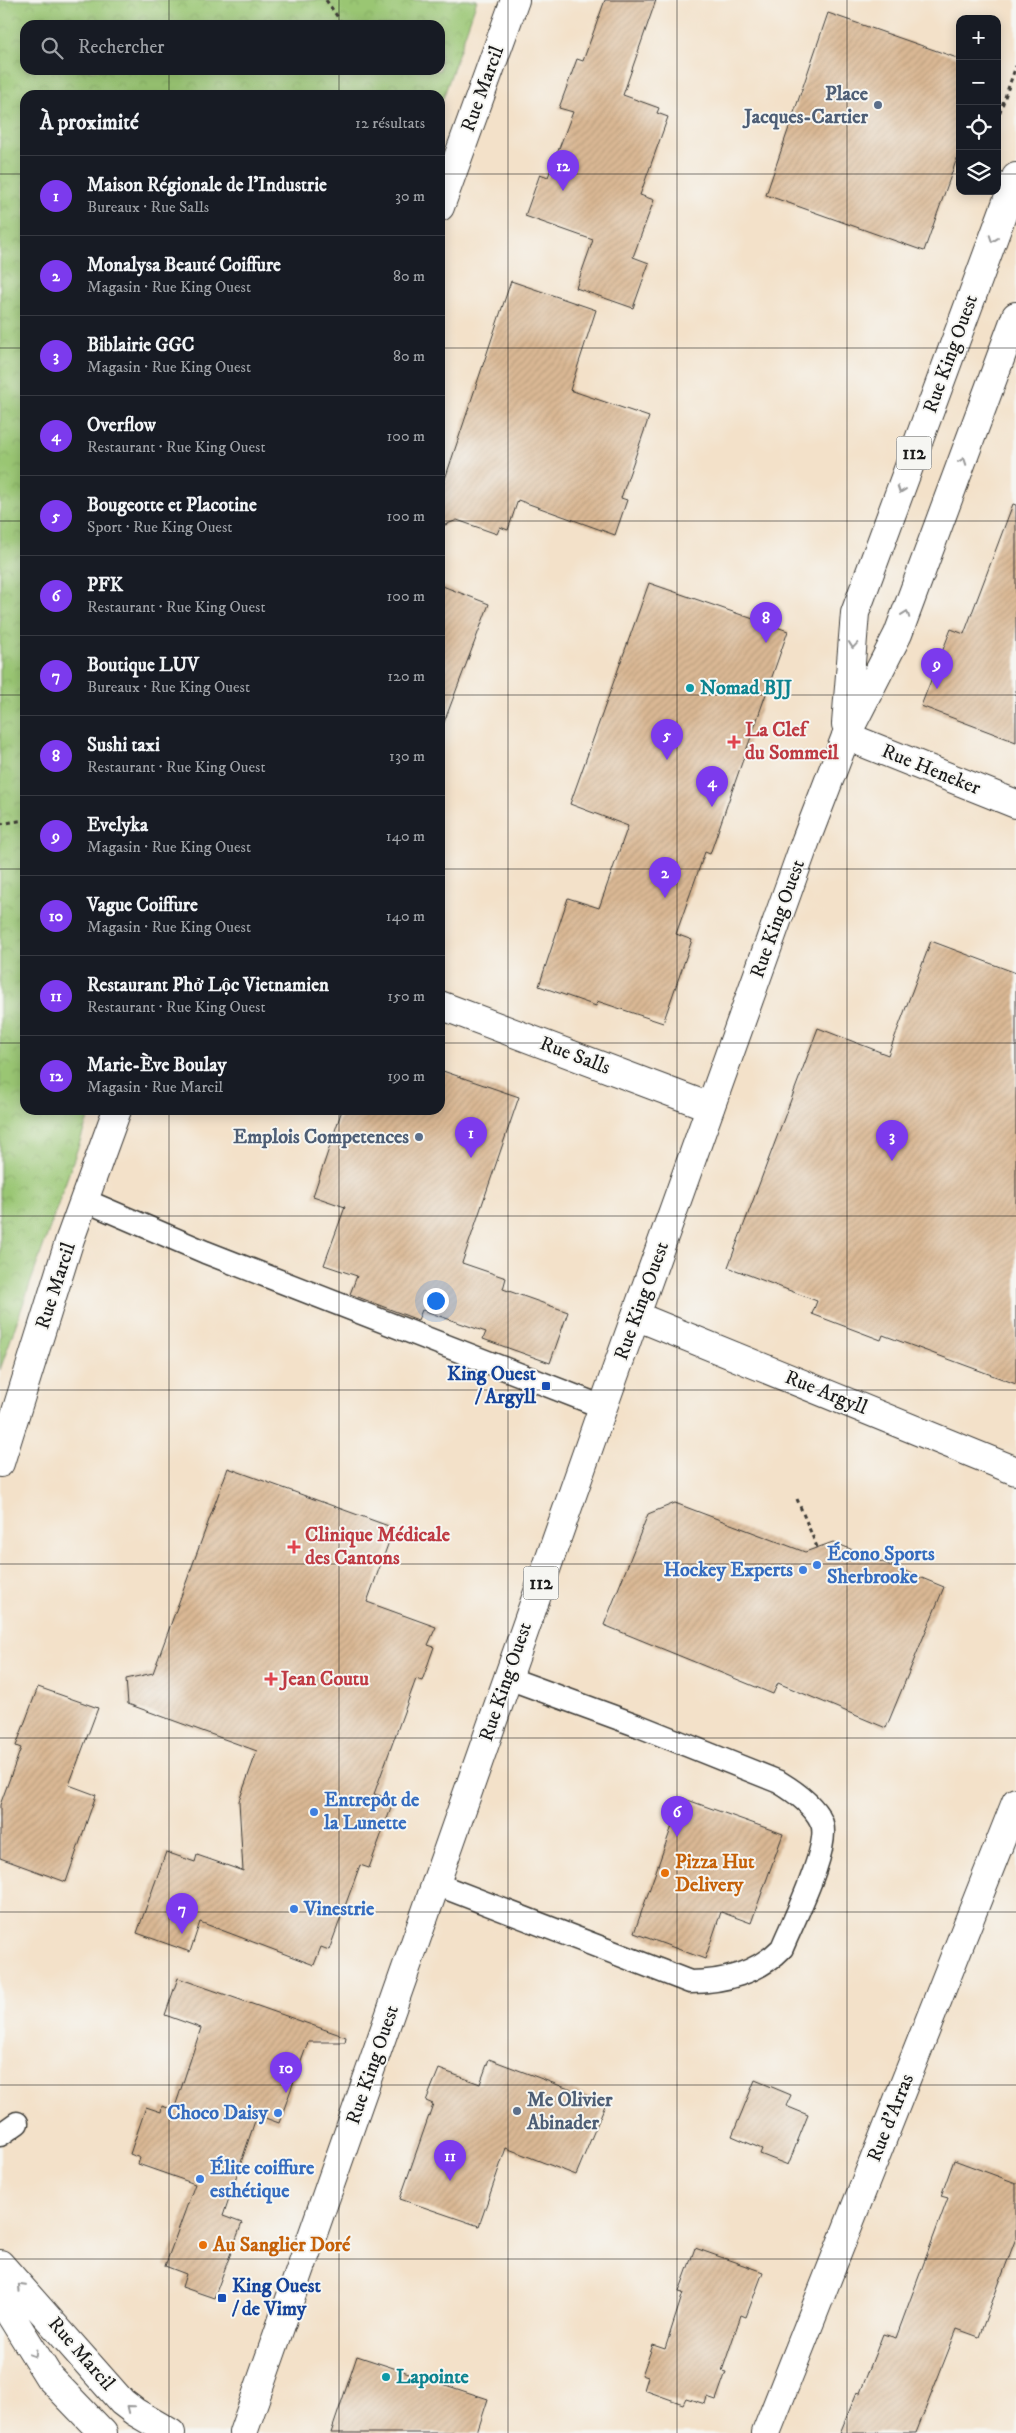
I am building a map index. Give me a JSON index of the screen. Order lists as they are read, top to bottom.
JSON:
{
  "streets": {
    "main road": [
      "Rue Marcil",
      "Rue King Ouest",
      "112",
      "Rue Heneker",
      "Rue Salls",
      "Rue Argyll",
      "Rue d'Arras"
    ]
  },
  "crossings": [
    ["Rue King Ouest", "Rue Heneker"],
    ["Rue King Ouest", "Rue Salls"],
    ["Rue King Ouest", "Rue Argyll"]
  ],
  "places": {
    "other": [
      "Place Jacques-Cartier",
      "Nomad BJJ",
      "Emplois Competences",
      "Écono Sports Sherbrooke",
      "Hockey Experts",
      "Entrepôt de la Lunette",
      "Pizza Hut Delivery",
      "Vinestrie",
      "Me Olivier Abinader",
      "Choco Daisy",
      "Élite coiffure esthétique",
      "Au Sanglier Doré",
      "Lapointe"
    ],
    "health": ["La Clef du Sommeil", "Clinique Médicale des Cantons", "Jean Coutu"],
    "transit": ["King Ouest / Argyll", "King Ouest / de Vimy"]
  },
  "page": {
    "map_buttons": ["+", "−"],
    "search": "Rechercher",
    "heading": ["À proximité", "12 résultats"],
    "pins": [
      "12",
      "8",
      "9",
      "5",
      "4",
      "2",
      "1",
      "3",
      "6",
      "7",
      "10",
      "11"
    ],
    "list": [
      {
        "mark": "1",
        "name": "Maison Régionale de l'Industrie",
        "note": "Bureaux · Rue Salls",
        "value": "30 m"
      },
      {
        "mark": "2",
        "name": "Monalysa Beauté Coiffure",
        "note": "Magasin · Rue King Ouest",
        "value": "80 m"
      },
      {
        "mark": "3",
        "name": "Biblairie GGC",
        "note": "Magasin · Rue King Ouest",
        "value": "80 m"
      },
      {
        "mark": "4",
        "name": "Overflow",
        "note": "Restaurant · Rue King Ouest",
        "value": "100 m"
      },
      {
        "mark": "5",
        "name": "Bougeotte et Placotine",
        "note": "Sport · Rue King Ouest",
        "value": "100 m"
      },
      {
        "mark": "6",
        "name": "PFK",
        "note": "Restaurant · Rue King Ouest",
        "value": "100 m"
      },
      {
        "mark": "7",
        "name": "Boutique LUV",
        "note": "Bureaux · Rue King Ouest",
        "value": "120 m"
      },
      {
        "mark": "8",
        "name": "Sushi taxi",
        "note": "Restaurant · Rue King Ouest",
        "value": "130 m"
      },
      {
        "mark": "9",
        "name": "Evelyka",
        "note": "Magasin · Rue King Ouest",
        "value": "140 m"
      },
      {
        "mark": "10",
        "name": "Vague Coiffure",
        "note": "Magasin · Rue King Ouest",
        "value": "140 m"
      },
      {
        "mark": "11",
        "name": "Restaurant Phở Lộc Vietnamien",
        "note": "Restaurant · Rue King Ouest",
        "value": "150 m"
      },
      {
        "mark": "12",
        "name": "Marie-Ève Boulay",
        "note": "Magasin · Rue Marcil",
        "value": "190 m"
      }
    ]
  }
}
